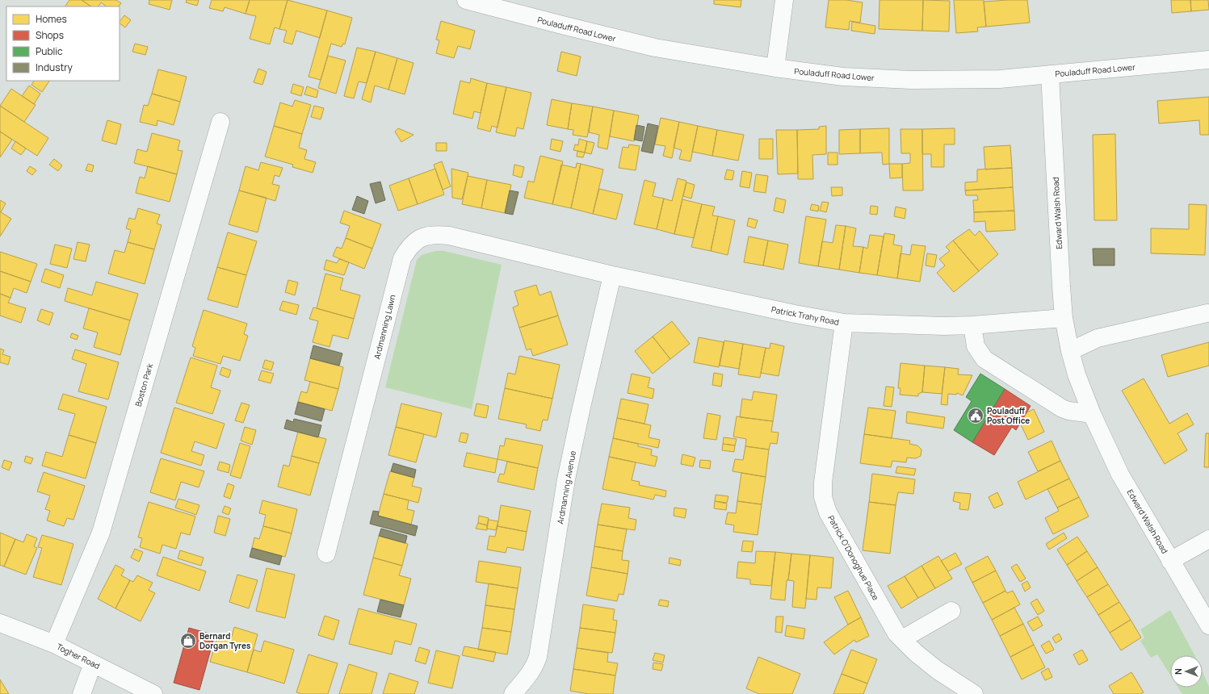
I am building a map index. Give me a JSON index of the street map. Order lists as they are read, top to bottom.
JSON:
{
  "streets": {
    "street": [
      "Pouladuff Road Lower",
      "Edward Walsh Road",
      "Patrick Trahy Road",
      "Ardmanning Lawn",
      "Boston Park",
      "Ardmanning Avenue",
      "Patrick O'Donoghue Place",
      "Togher Road"
    ]
  },
  "crossings": [
    ["Pouladuff Road Lower", "Edward Walsh Road"],
    ["Edward Walsh Road", "Patrick Trahy Road"],
    ["Patrick Trahy Road", "Ardmanning Lawn"],
    ["Patrick Trahy Road", "Ardmanning Avenue"],
    ["Patrick Trahy Road", "Patrick O'Donoghue Place"],
    ["Boston Park", "Togher Road"]
  ],
  "places": {
    "public building": ["Pouladuff Post Office"],
    "shop": ["Bernard Dorgan Tyres"]
  },
  "legend": [
    "Homes",
    "Shops",
    "Public",
    "Industry"
  ],
  "north": "left"
}
